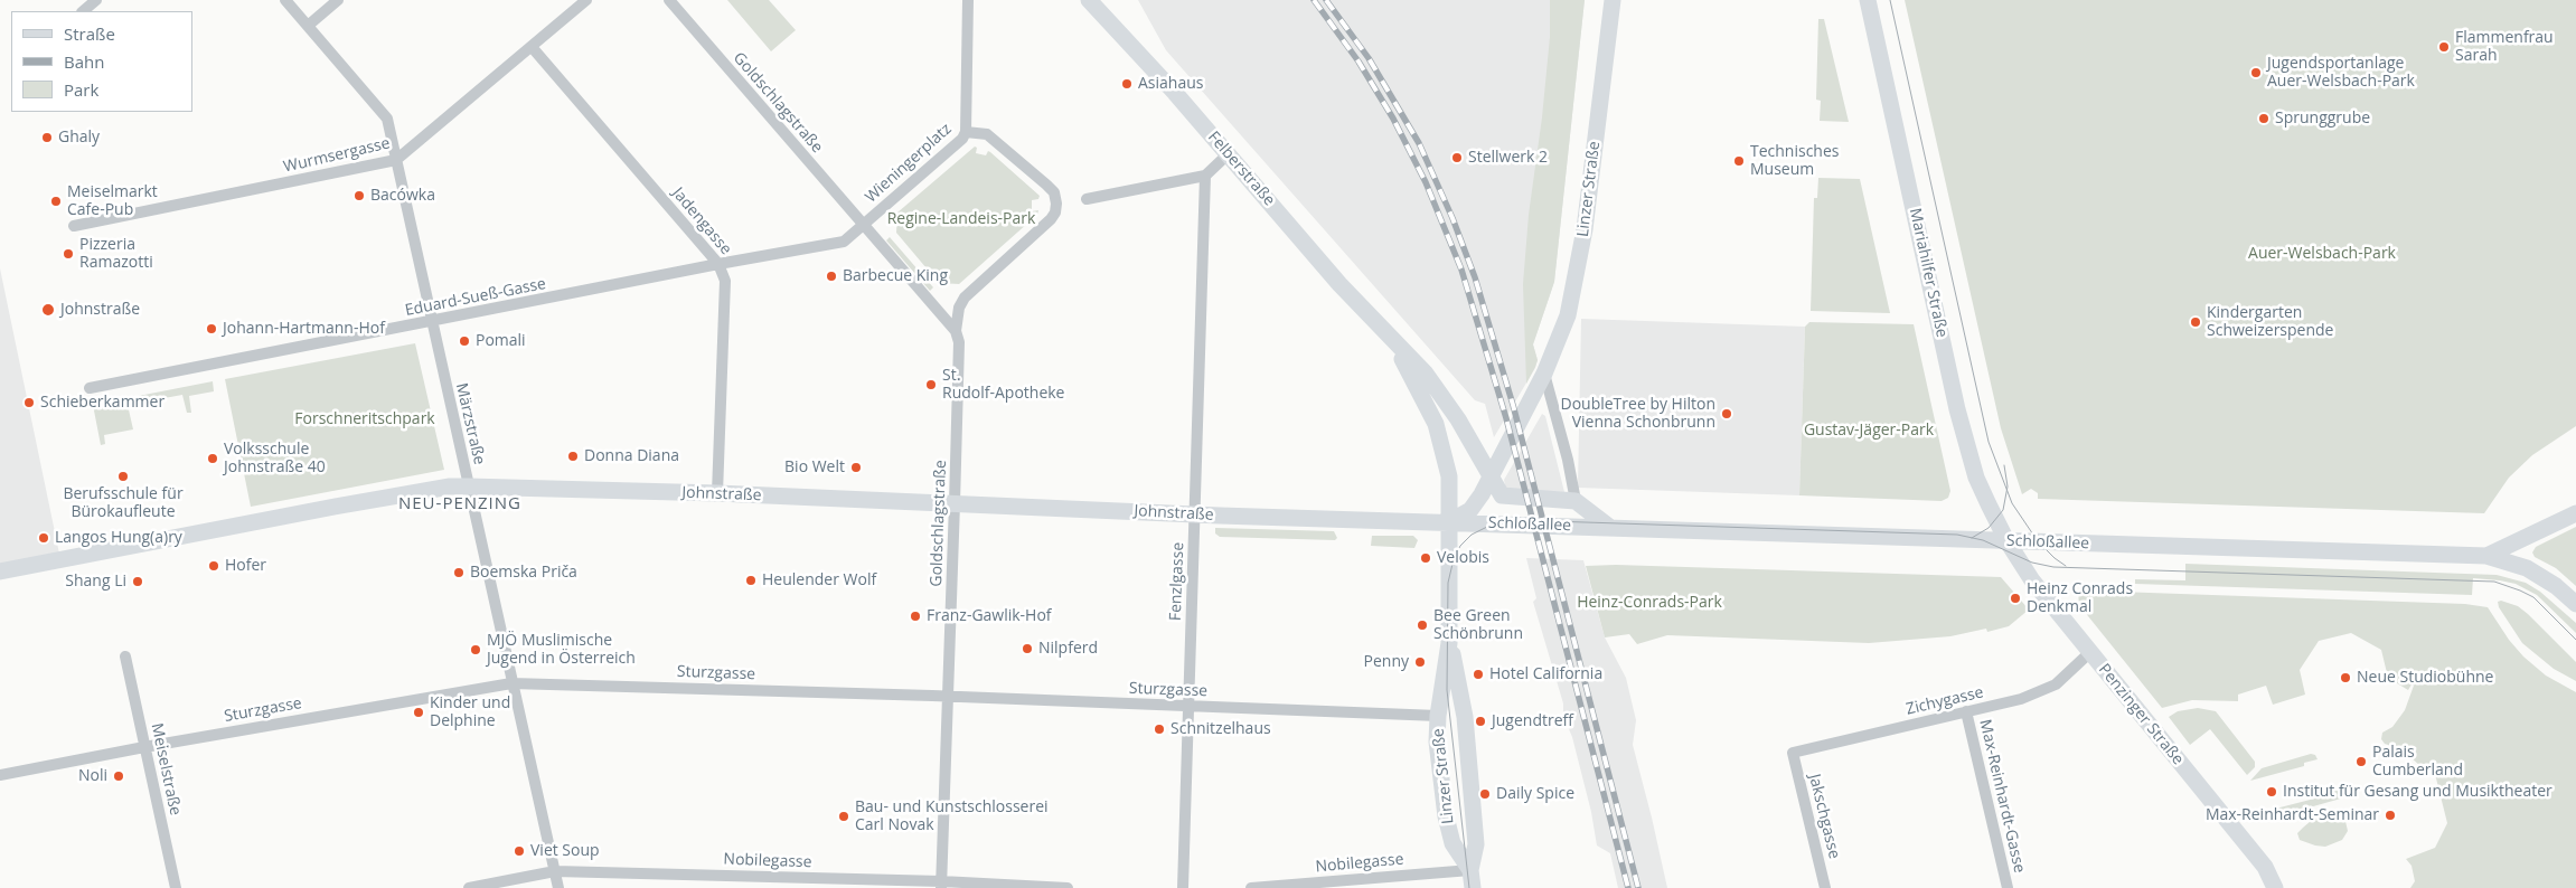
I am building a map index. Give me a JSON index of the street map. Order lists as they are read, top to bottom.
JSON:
{
  "streets": {
    "main road": [
      "Felberstraße",
      "Linzer Straße",
      "Mariahilfer Straße",
      "Johnstraße",
      "Schloßallee",
      "Penzinger Straße"
    ],
    "street": [
      "Goldschlagstraße",
      "Wurmsergasse",
      "Wieningerplatz",
      "Jadengasse",
      "Eduard-Sueß-Gasse",
      "Märzstraße",
      "Fenzlgasse",
      "Sturzgasse",
      "Zichygasse",
      "Meiselstraße",
      "Max-Reinhardt-Gasse",
      "Jakschgasse",
      "Nobilegasse"
    ]
  },
  "crossings": [
    ["Goldschlagstraße", "Wieningerplatz"],
    ["Goldschlagstraße", "Eduard-Sueß-Gasse"],
    ["Goldschlagstraße", "Johnstraße"],
    ["Goldschlagstraße", "Sturzgasse"],
    ["Goldschlagstraße", "Nobilegasse"],
    ["Wurmsergasse", "Jadengasse"],
    ["Wurmsergasse", "Märzstraße"],
    ["Wieningerplatz", "Eduard-Sueß-Gasse"],
    ["Felberstraße", "Linzer Straße"],
    ["Felberstraße", "Johnstraße"],
    ["Felberstraße", "Schloßallee"],
    ["Linzer Straße", "Johnstraße"],
    ["Linzer Straße", "Schloßallee"],
    ["Linzer Straße", "Sturzgasse"],
    ["Linzer Straße", "Nobilegasse"],
    ["Jadengasse", "Eduard-Sueß-Gasse"],
    ["Jadengasse", "Johnstraße"],
    ["Mariahilfer Straße", "Schloßallee"],
    ["Mariahilfer Straße", "Penzinger Straße"],
    ["Eduard-Sueß-Gasse", "Märzstraße"],
    ["Märzstraße", "Johnstraße"],
    ["Märzstraße", "Sturzgasse"],
    ["Märzstraße", "Nobilegasse"],
    ["Johnstraße", "Schloßallee"],
    ["Johnstraße", "Fenzlgasse"],
    ["Schloßallee", "Penzinger Straße"],
    ["Fenzlgasse", "Sturzgasse"],
    ["Sturzgasse", "Meiselstraße"],
    ["Zichygasse", "Penzinger Straße"],
    ["Zichygasse", "Max-Reinhardt-Gasse"],
    ["Zichygasse", "Jakschgasse"]
  ],
  "districts": ["NEU-PENZING"],
  "parks": [
    "Regine-Landeis-Park",
    "Auer-Welsbach-Park",
    "Forschneritschpark",
    "Gustav-Jäger-Park",
    "Heinz-Conrads-Park"
  ],
  "places": [
    "Flammenfrau Sarah",
    "Jugendsportanlage Auer-Welsbach-Park",
    "Asiahaus",
    "Sprunggrube",
    "Ghaly",
    "Stellwerk 2",
    "Technisches Museum",
    "Bacówka",
    "Meiselmarkt Cafe-Pub",
    "Pizzeria Ramazotti",
    "Barbecue King",
    "Johnstraße",
    "Kindergarten Schweizerspende",
    "Johann-Hartmann-Hof",
    "Pomali",
    "St. Rudolf-Apotheke",
    "Schieberkammer",
    "DoubleTree by Hilton Vienna Schonbrunn",
    "Donna Diana",
    "Volksschule Johnstraße 40",
    "Bio Welt",
    "Berufsschule für Bürokaufleute",
    "Langos Hung(a)ry",
    "Velobis",
    "Hofer",
    "Boemska Priča",
    "Heulender Wolf",
    "Shang Li",
    "Heinz Conrads Denkmal",
    "Franz-Gawlik-Hof",
    "Bee Green Schönbrunn",
    "Nilpferd",
    "MJÖ Muslimische Jugend in Österreich",
    "Penny",
    "Hotel California",
    "Neue Studiobühne",
    "Kinder und Delphine",
    "Jugendtreff",
    "Schnitzelhaus",
    "Palais Cumberland",
    "Noli",
    "Institut für Gesang und Musiktheater",
    "Daily Spice",
    "Max-Reinhardt-Seminar",
    "Bau- und Kunstschlosserei Carl Novak",
    "Viet Soup"
  ],
  "legend": ["Straße", "Bahn", "Park"]
}
